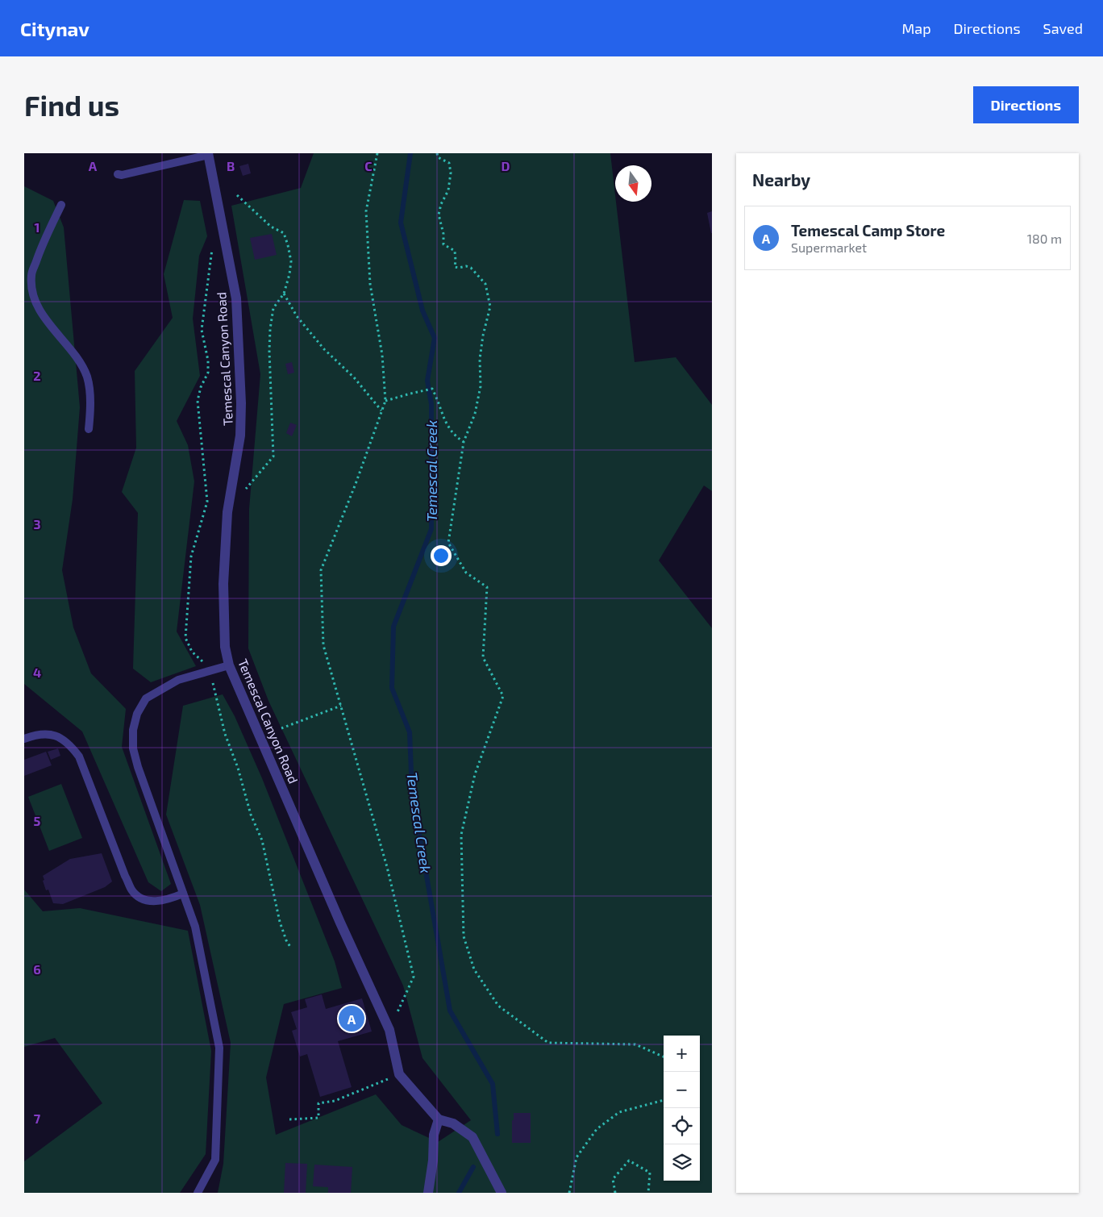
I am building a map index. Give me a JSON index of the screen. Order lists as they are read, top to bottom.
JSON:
{
  "streets": {
    "street": ["Temescal Canyon Road"]
  },
  "water": ["Temescal Creek"],
  "north": "bottom",
  "page": {
    "header": "Citynav",
    "nav": ["Map", "Directions", "Saved"],
    "buttons": "Directions",
    "title": "Find us",
    "heading": "Nearby",
    "list": [
      {
        "mark": "A",
        "name": "Temescal Camp Store",
        "note": "Supermarket",
        "value": "180 m"
      }
    ],
    "pins": "A",
    "map_buttons": ["+", "−"]
  },
  "grid": {
    "columns": [
      "A",
      "B",
      "C",
      "D"
    ],
    "rows": [
      "1",
      "2",
      "3",
      "4",
      "5",
      "6",
      "7"
    ]
  }
}
